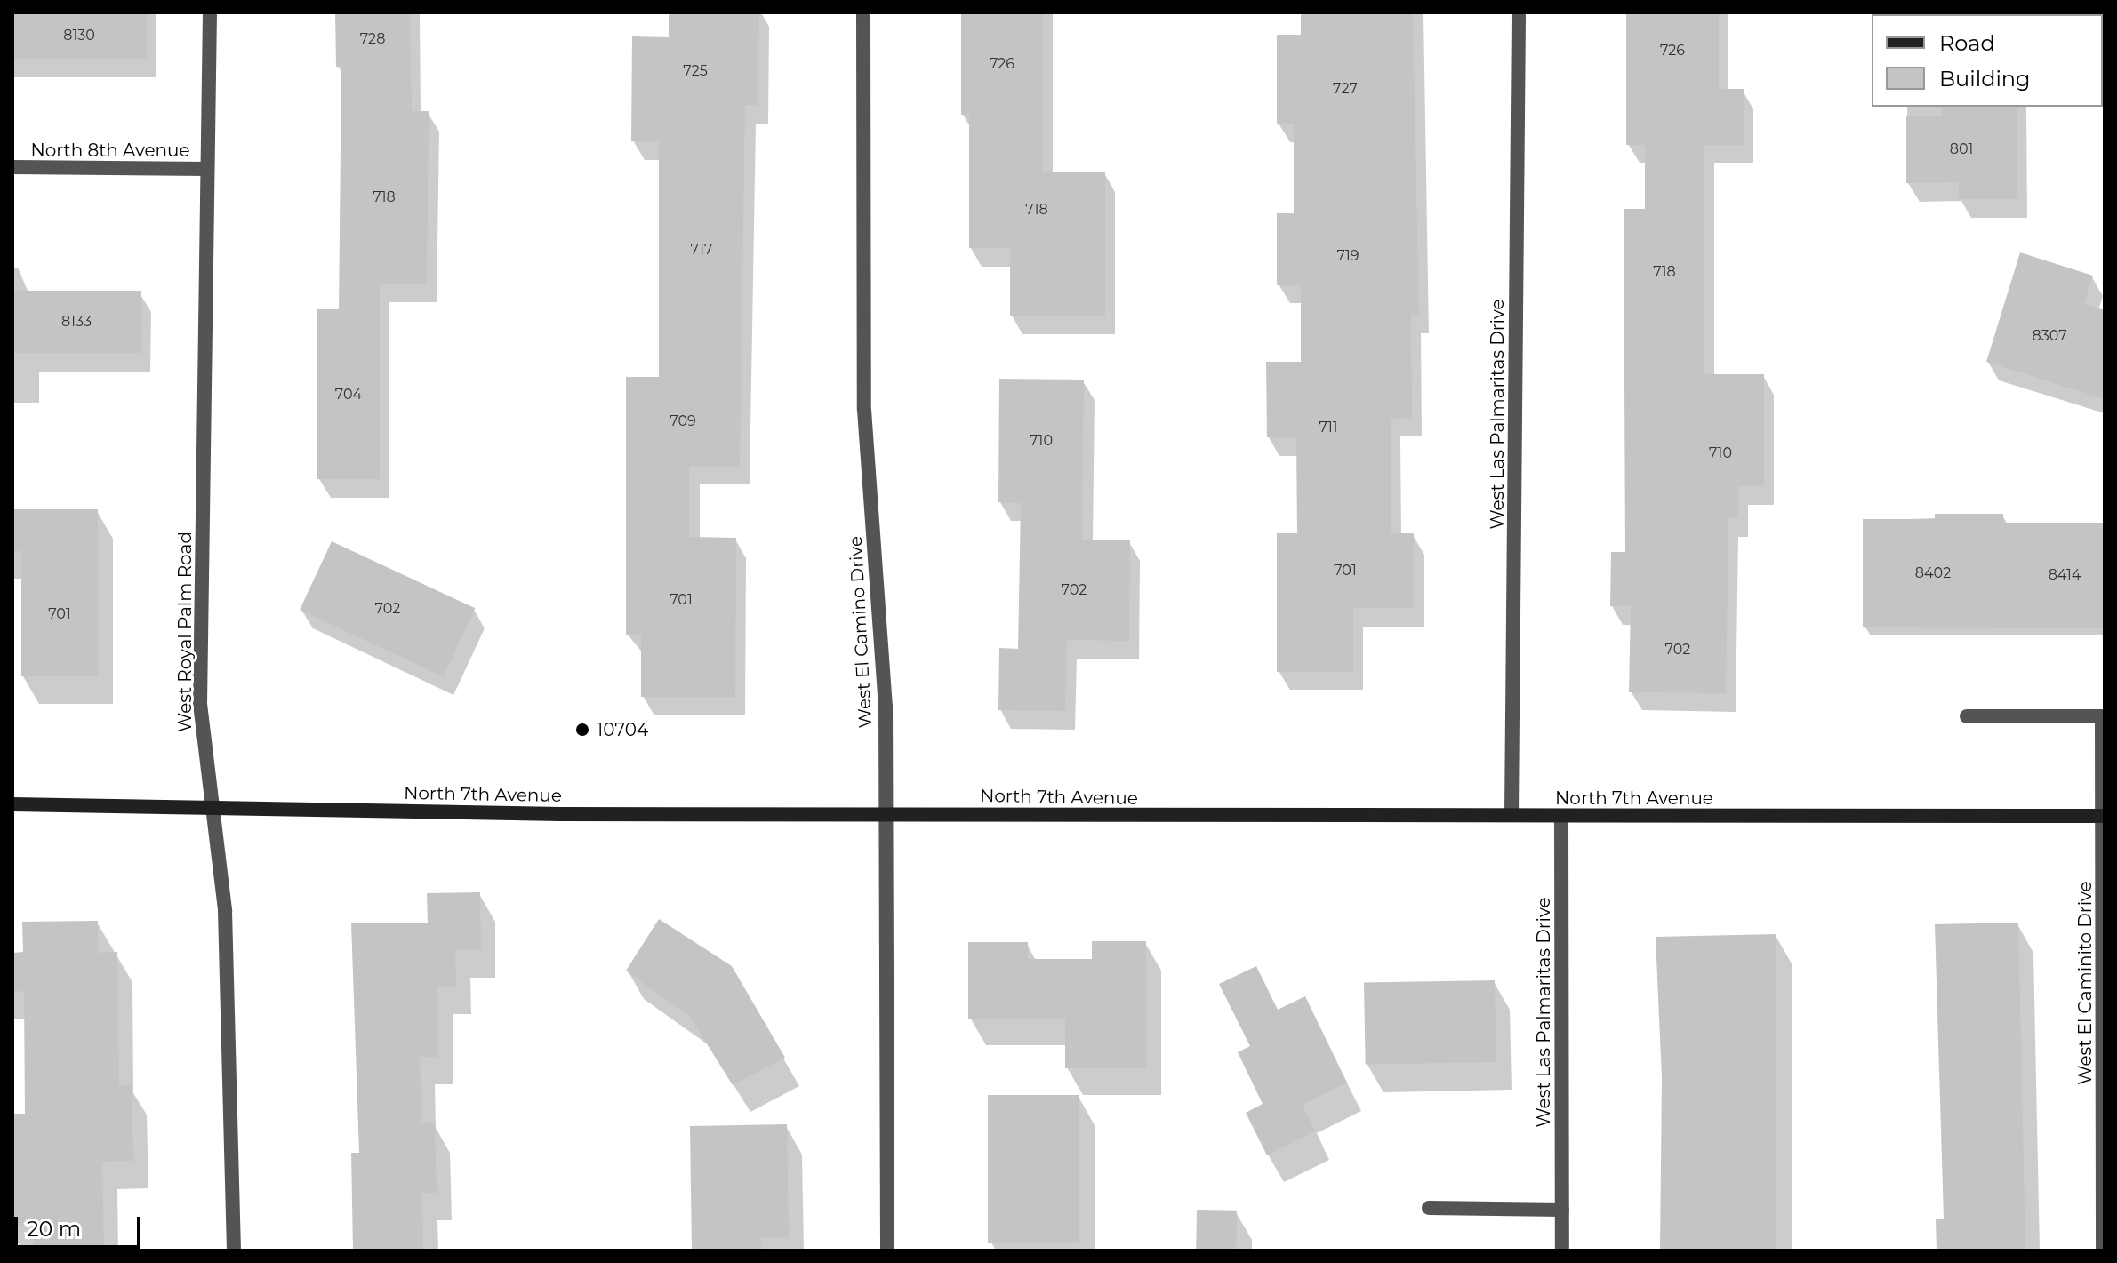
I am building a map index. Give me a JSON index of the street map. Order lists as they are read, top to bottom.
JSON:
{
  "streets": {
    "main road": ["North 7th Avenue"],
    "street": [
      "North 8th Avenue",
      "West Las Palmaritas Drive",
      "West Royal Palm Road",
      "West El Camino Drive",
      "West El Caminito Drive"
    ]
  },
  "crossings": [
    ["North 8th Avenue", "West Royal Palm Road"],
    ["West Las Palmaritas Drive", "North 7th Avenue"],
    ["West Royal Palm Road", "North 7th Avenue"],
    ["West El Camino Drive", "North 7th Avenue"],
    ["North 7th Avenue", "West El Caminito Drive"]
  ],
  "places": ["10704"],
  "house_numbers": [
    "8130",
    "728",
    "726",
    "726",
    "725",
    "727",
    "801",
    "718",
    "718",
    "717",
    "719",
    "718",
    "8133",
    "8307",
    "704",
    "709",
    "711",
    "710",
    "710",
    "701",
    "8402",
    "8414",
    "702",
    "701",
    "702",
    "701",
    "702"
  ],
  "legend": ["Road", "Building"],
  "scale_bar": "20 m"
}
